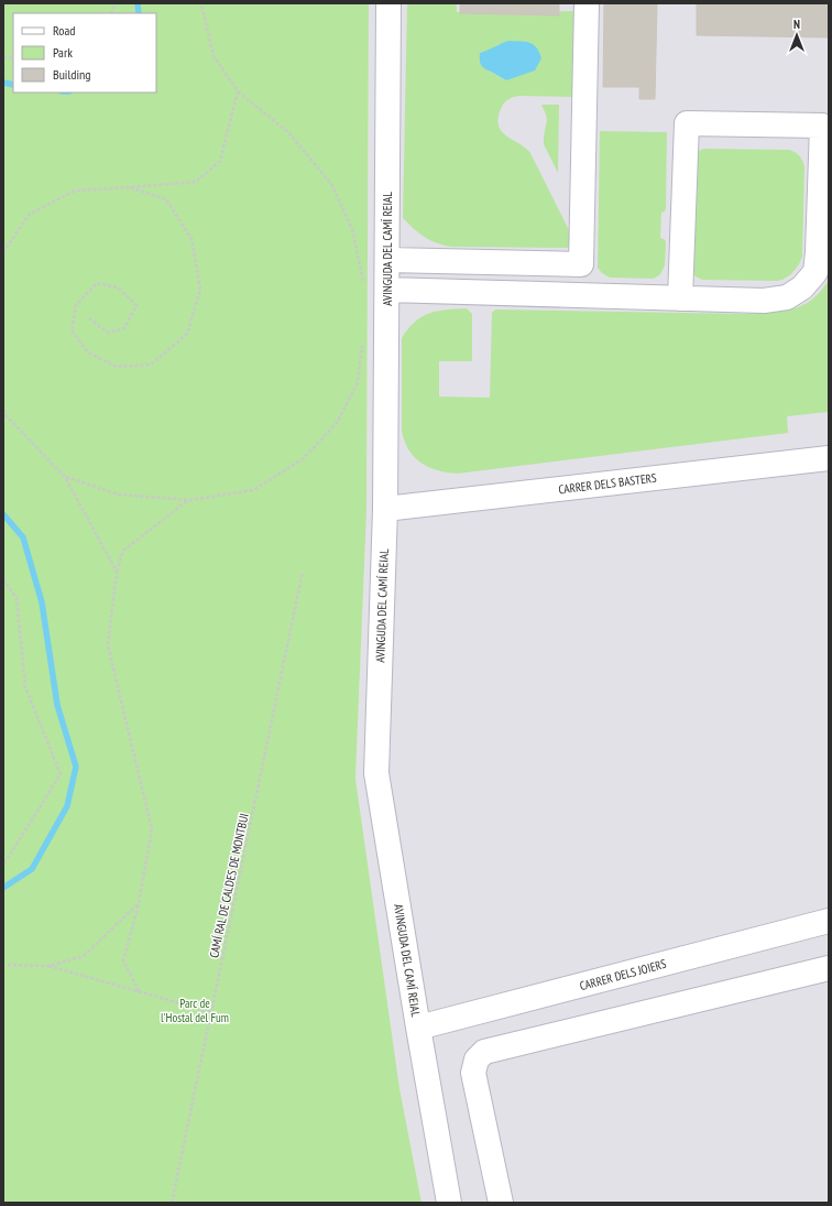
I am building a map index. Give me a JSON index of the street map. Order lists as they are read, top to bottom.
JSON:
{
  "streets": {
    "street": ["AVINGUDA DEL CAMÍ REIAL", "CARRER DELS BASTERS", "CARRER DELS JOIERS"],
    "path": ["CAMÍ RAL DE CALDES DE MONTBUI"]
  },
  "crossings": [
    ["AVINGUDA DEL CAMÍ REIAL", "CARRER DELS BASTERS"],
    ["AVINGUDA DEL CAMÍ REIAL", "CARRER DELS JOIERS"]
  ],
  "parks": ["Parc de l'Hostal del Fum"],
  "legend": ["Road", "Park", "Building"],
  "north": "top"
}
